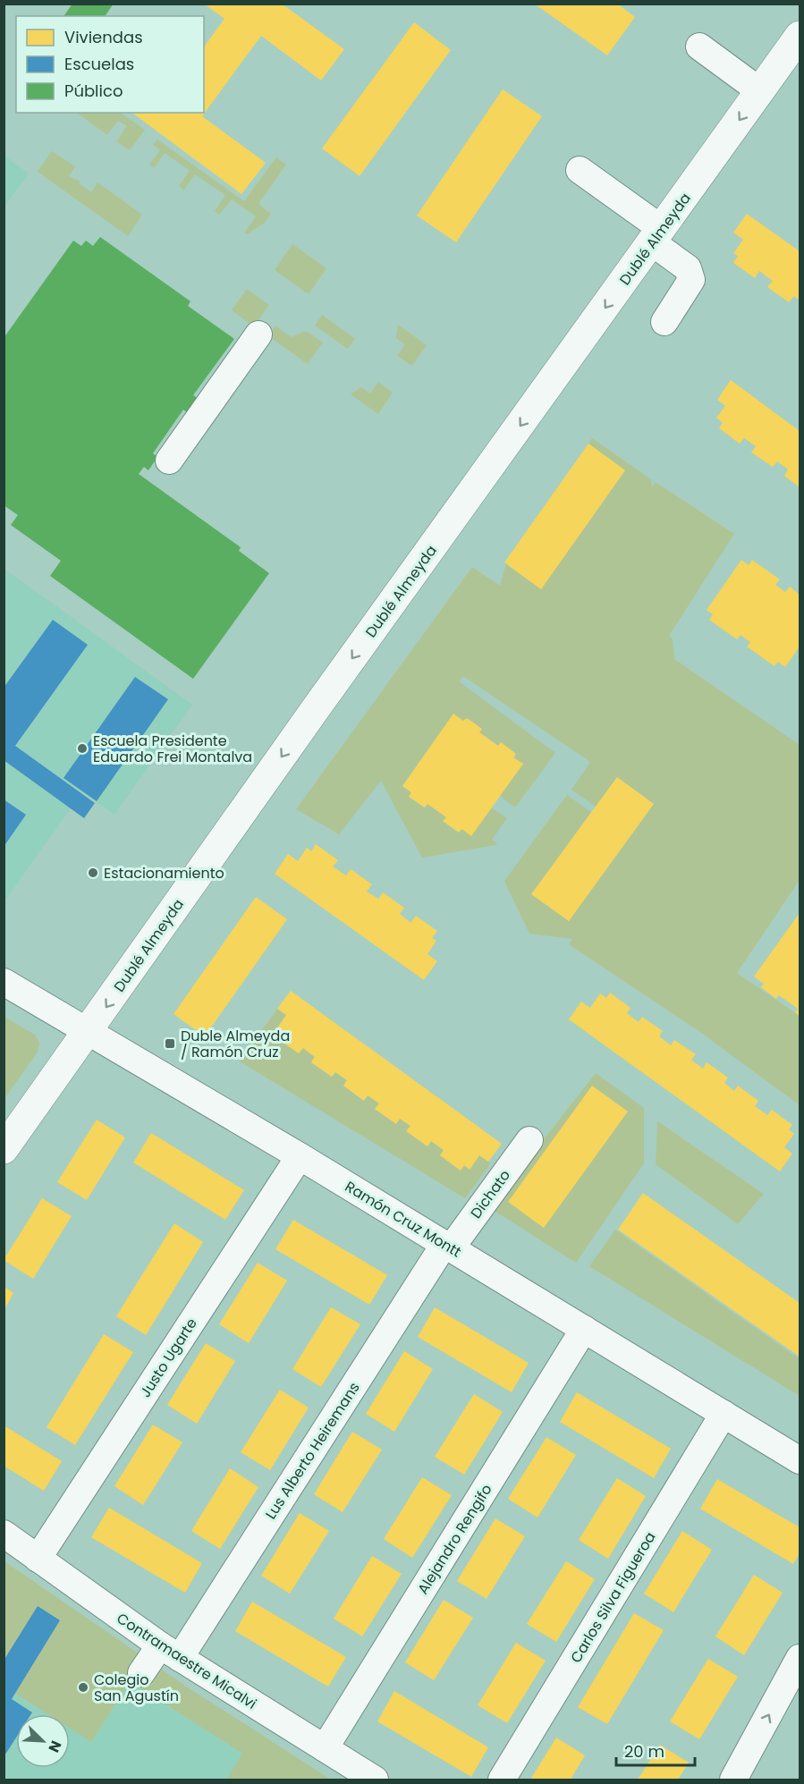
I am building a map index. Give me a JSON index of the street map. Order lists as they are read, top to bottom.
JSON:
{
  "streets": {
    "main road": ["Dublé Almeyda"],
    "street": [
      "Dichato",
      "Ramón Cruz Montt",
      "Justo Ugarte",
      "Lus Alberto Heiremans",
      "Alejandro Rengifo",
      "Carlos Silva Figueroa",
      "Contramaestre Micalvi"
    ]
  },
  "crossings": [
    ["Dublé Almeyda", "Ramón Cruz Montt"],
    ["Dichato", "Ramón Cruz Montt"],
    ["Dichato", "Lus Alberto Heiremans"],
    ["Ramón Cruz Montt", "Justo Ugarte"],
    ["Ramón Cruz Montt", "Lus Alberto Heiremans"],
    ["Ramón Cruz Montt", "Alejandro Rengifo"],
    ["Ramón Cruz Montt", "Carlos Silva Figueroa"],
    ["Justo Ugarte", "Contramaestre Micalvi"],
    ["Lus Alberto Heiremans", "Contramaestre Micalvi"],
    ["Alejandro Rengifo", "Contramaestre Micalvi"]
  ],
  "one_way": ["Dublé Almeyda"],
  "places": {
    "other": ["Escuela Presidente Eduardo Frei Montalva", "Estacionamiento", "Colegio San Agustín"],
    "transit": ["Duble Almeyda / Ramón Cruz"]
  },
  "legend": ["Viviendas", "Escuelas", "Público"],
  "scale_bar": "20 m",
  "north": "bottom right"
}
